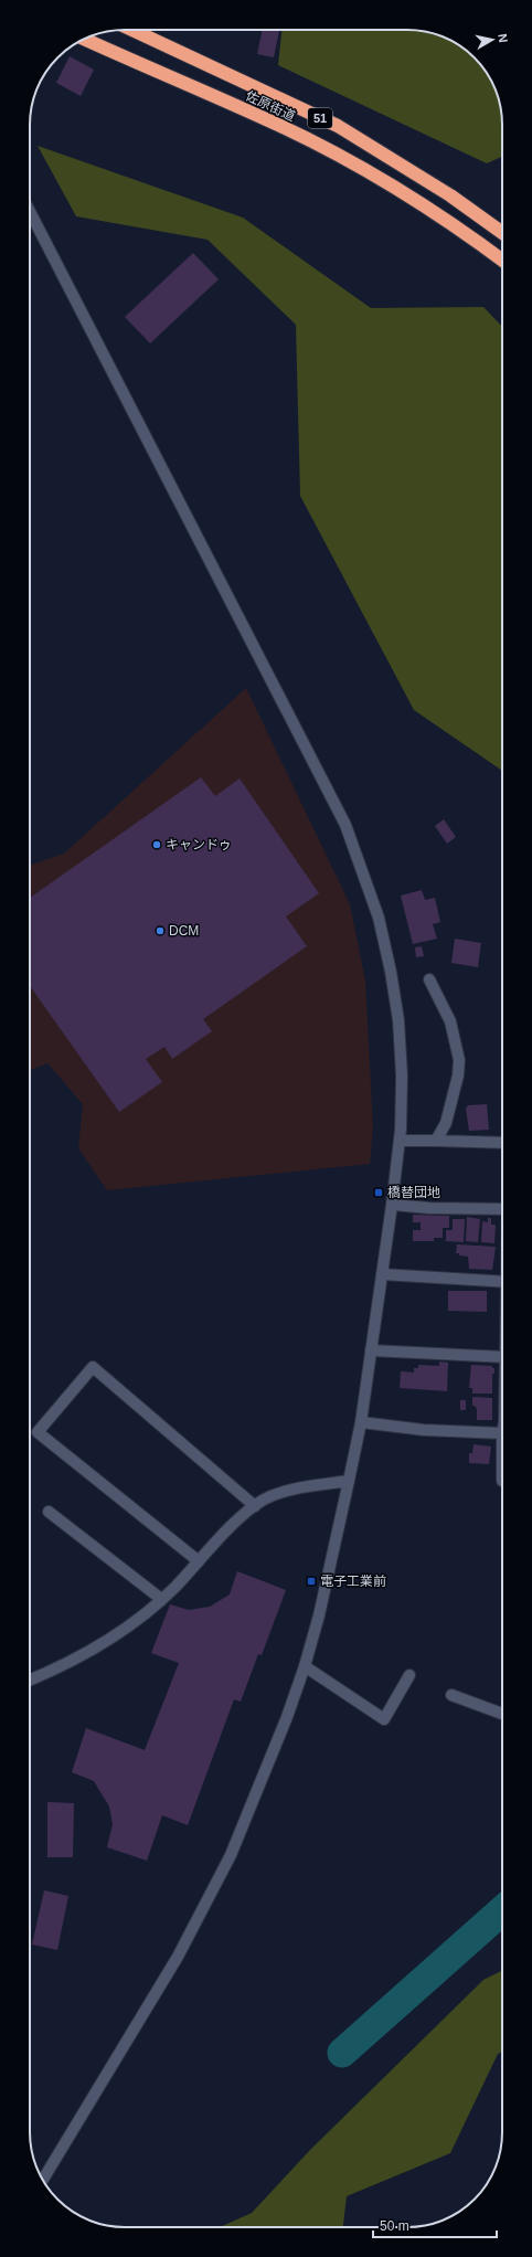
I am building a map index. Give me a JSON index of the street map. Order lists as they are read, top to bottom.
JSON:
{
  "streets": {
    "highway": ["佐原街道", "51"]
  },
  "places": {
    "other": ["キャンドゥ", "DCM"],
    "transit": ["橋替団地", "電子工業前"]
  },
  "scale_bar": "50 m",
  "north": "right"
}
